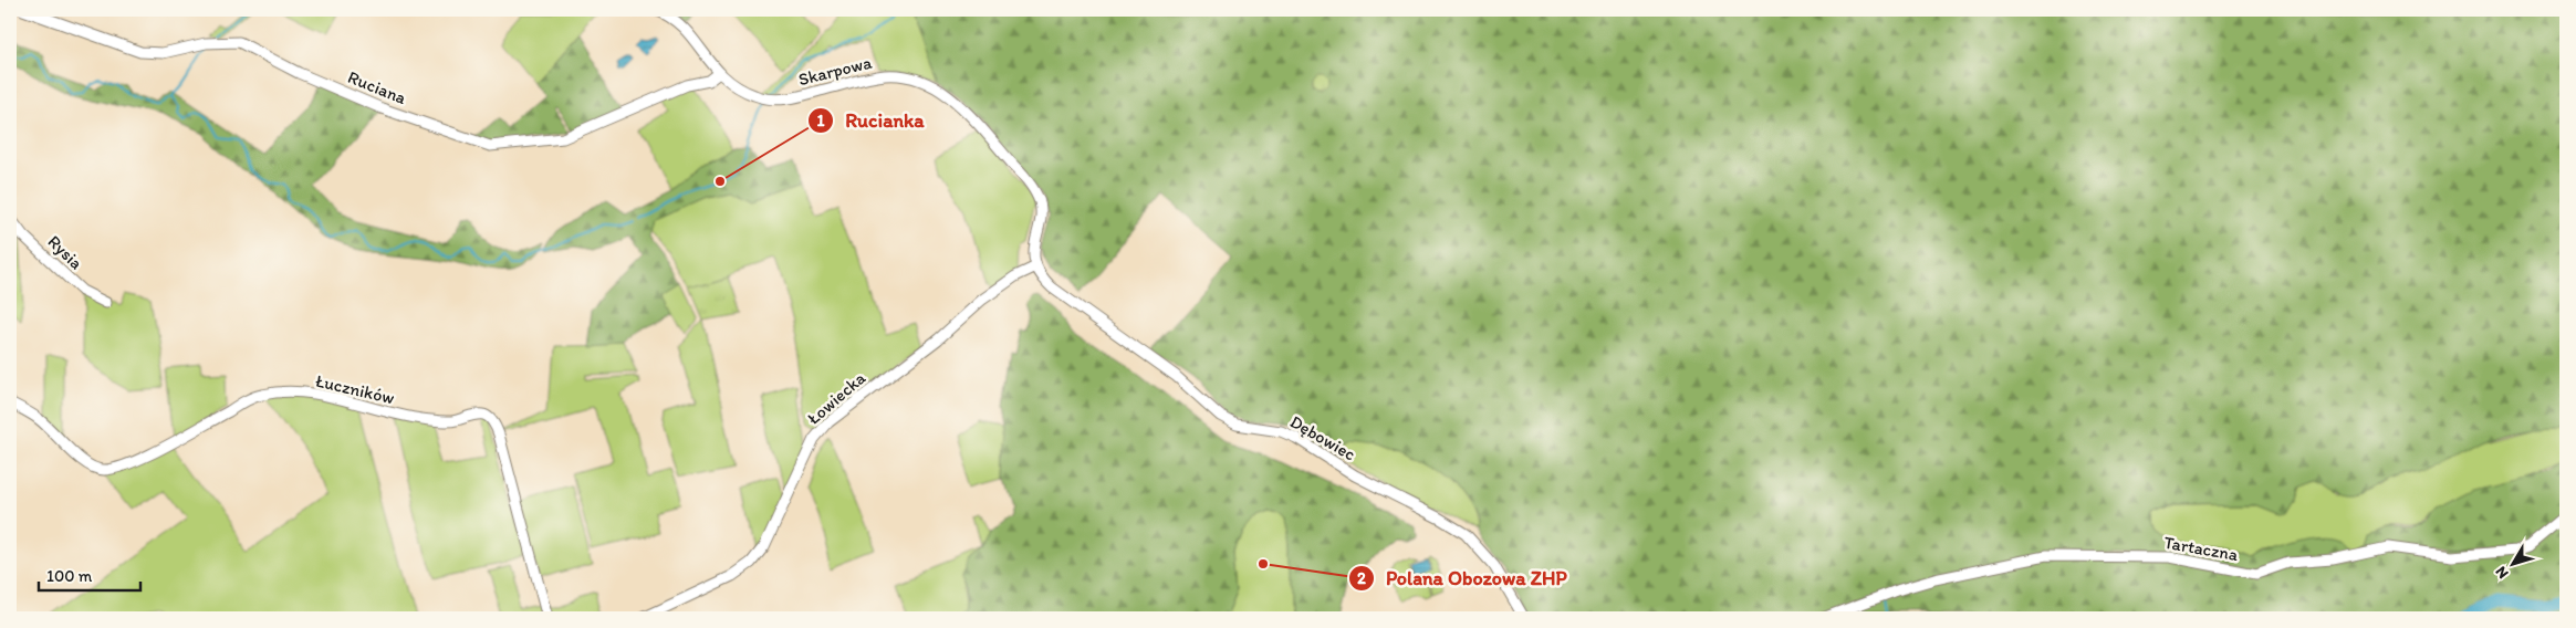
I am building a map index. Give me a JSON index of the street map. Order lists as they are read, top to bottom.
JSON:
{
  "streets": {
    "street": [
      "Skarpowa",
      "Ruciana",
      "Rysia",
      "Łuczników",
      "Łowiecka",
      "Dębowiec",
      "Tartaczna"
    ]
  },
  "crossings": [
    ["Skarpowa", "Ruciana"],
    ["Skarpowa", "Łowiecka"],
    ["Skarpowa", "Dębowiec"],
    ["Łowiecka", "Dębowiec"]
  ],
  "places": ["Rucianka", "Polana Obozowa ZHP"],
  "scale_bar": "100 m",
  "north": "bottom left"
}
